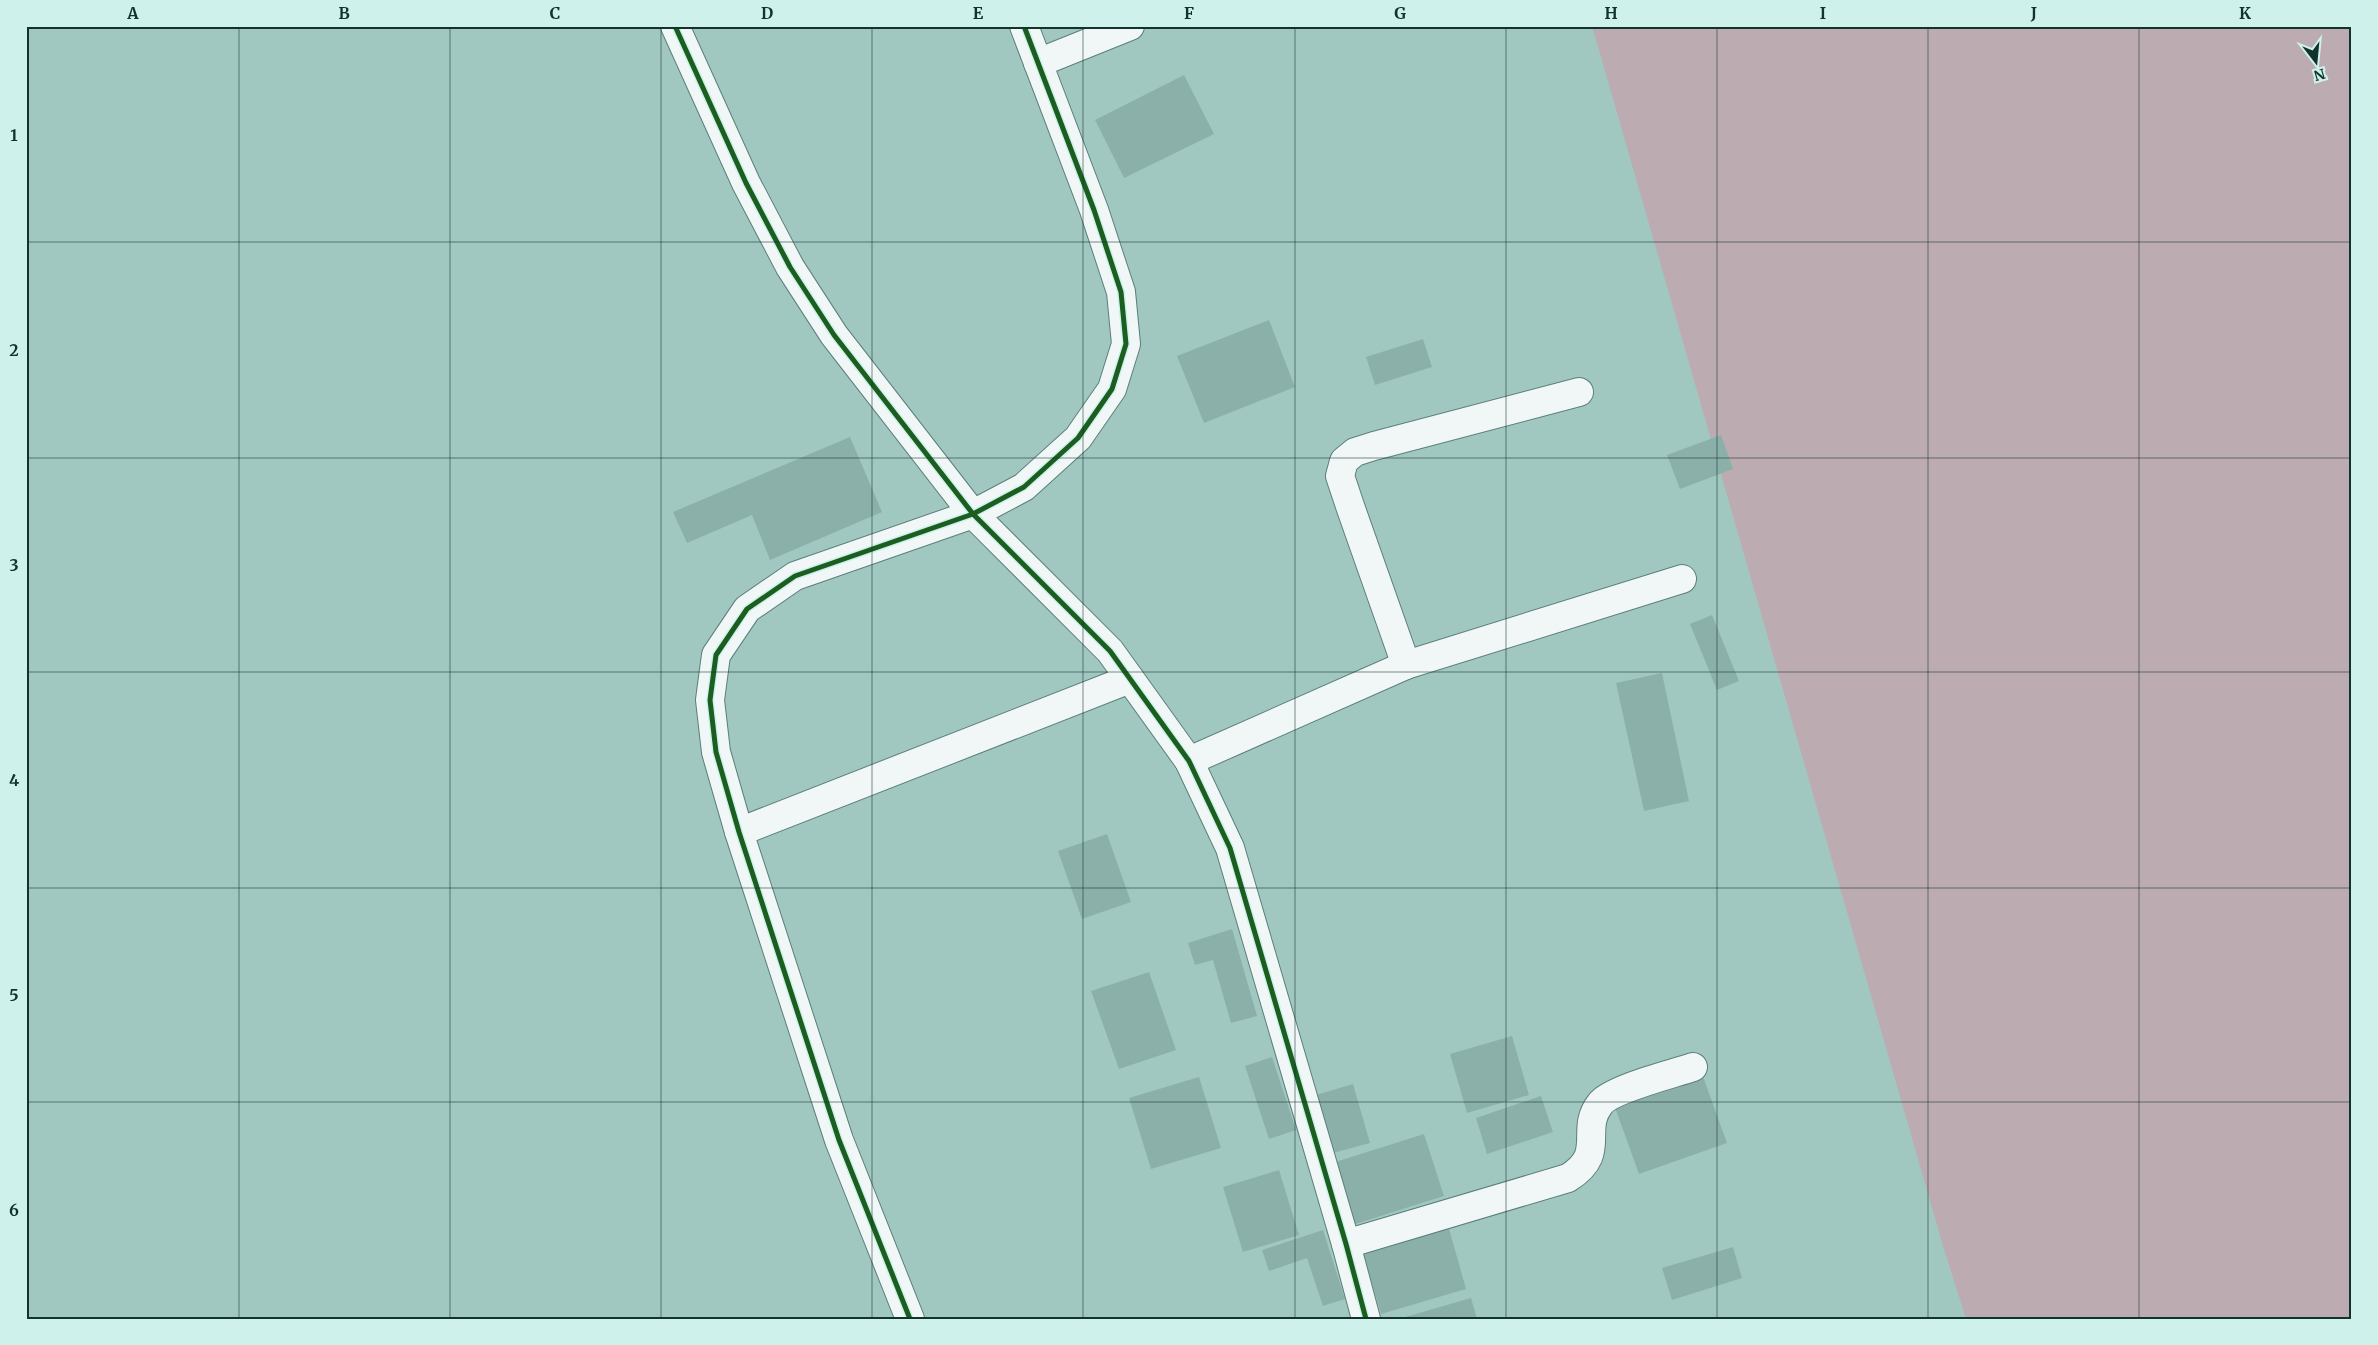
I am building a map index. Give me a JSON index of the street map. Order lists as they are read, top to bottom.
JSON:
{
  "north": "bottom",
  "grid": {
    "columns": [
      "A",
      "B",
      "C",
      "D",
      "E",
      "F",
      "G",
      "H",
      "I",
      "J",
      "K"
    ],
    "rows": [
      "1",
      "2",
      "3",
      "4",
      "5",
      "6"
    ]
  }
}
